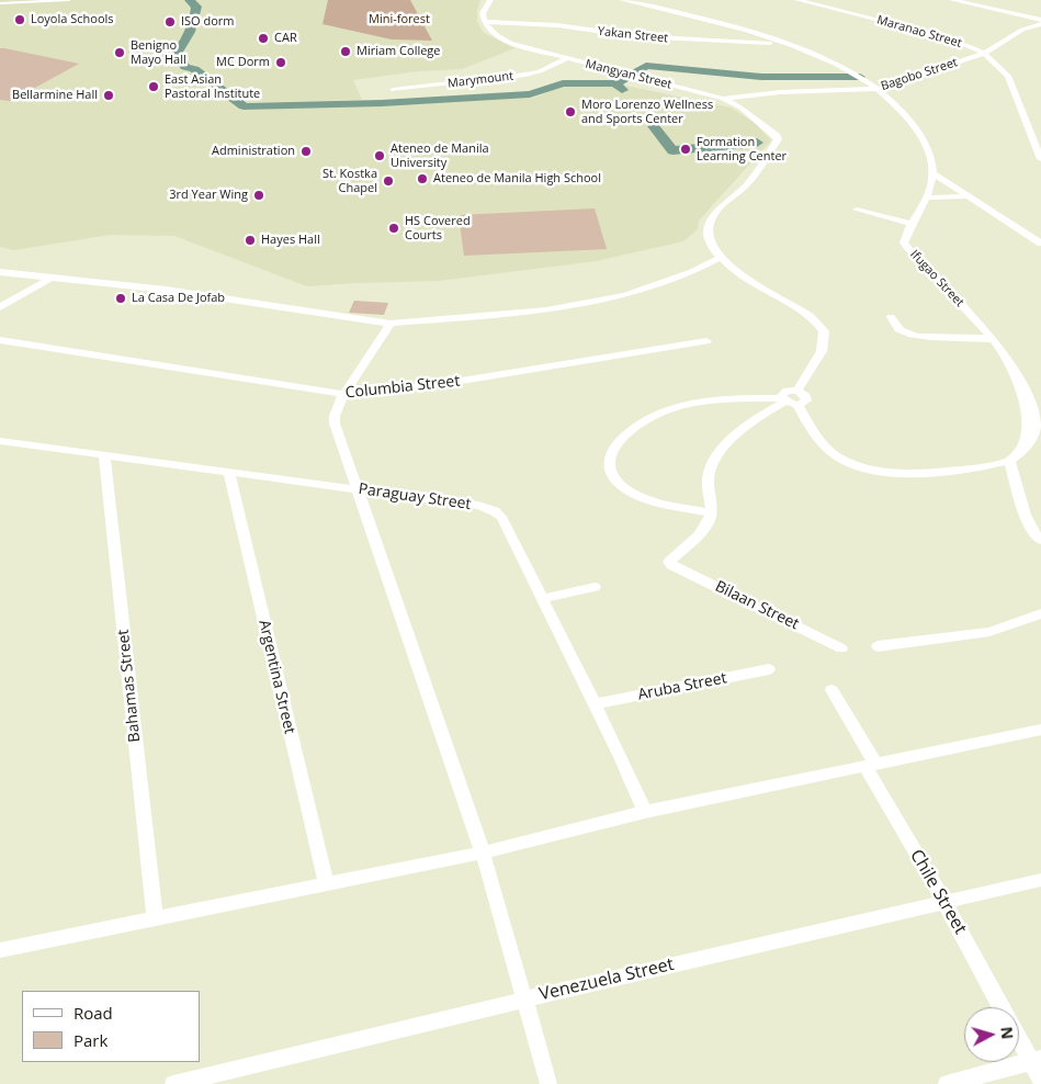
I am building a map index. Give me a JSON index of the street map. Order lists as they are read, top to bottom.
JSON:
{
  "streets": {
    "street": [
      "Maranao Street",
      "Yakan Street",
      "Mangyan Street",
      "Bagobo Street",
      "Marymount",
      "Ifugao Street",
      "Columbia Street",
      "Paraguay Street",
      "Bilaan Street",
      "Argentina Street",
      "Bahamas Street",
      "Aruba Street",
      "Chile Street",
      "Venezuela Street"
    ]
  },
  "crossings": [
    ["Maranao Street", "Bagobo Street"],
    ["Yakan Street", "Mangyan Street"],
    ["Yakan Street", "Ifugao Street"],
    ["Mangyan Street", "Bagobo Street"],
    ["Mangyan Street", "Marymount"],
    ["Bagobo Street", "Ifugao Street"],
    ["Paraguay Street", "Argentina Street"],
    ["Paraguay Street", "Bahamas Street"],
    ["Paraguay Street", "Aruba Street"],
    ["Chile Street", "Venezuela Street"]
  ],
  "parks": ["Mini-forest"],
  "places": [
    "Loyola Schools",
    "ISO dorm",
    "CAR",
    "Miriam College",
    "Benigno Mayo Hall",
    "MC Dorm",
    "East Asian Pastoral Institute",
    "Bellarmine Hall",
    "Moro Lorenzo Wellness and Sports Center",
    "Formation Learning Center",
    "Administration",
    "Ateneo de Manila University",
    "Ateneo de Manila High School",
    "St. Kostka Chapel",
    "3rd Year Wing",
    "HS Covered Courts",
    "Hayes Hall",
    "La Casa De Jofab"
  ],
  "legend": ["Road", "Park"],
  "north": "right"
}
